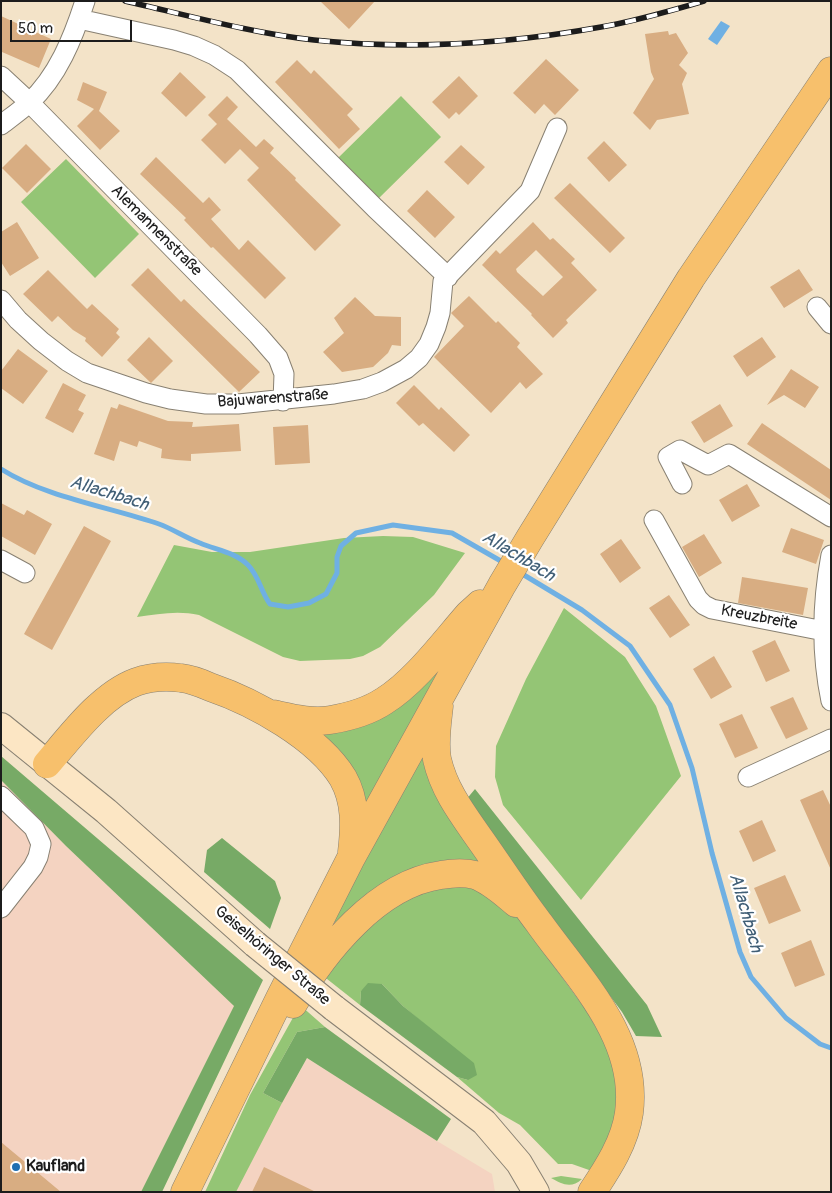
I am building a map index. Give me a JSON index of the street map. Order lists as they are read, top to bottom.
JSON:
{
  "streets": {
    "main road": ["Geiselhöringer Straße"],
    "street": ["Alemannenstraße", "Bajuwarenstraße", "Kreuzbreite"]
  },
  "crossings": [
    ["Alemannenstraße", "Bajuwarenstraße"]
  ],
  "water": ["Allachbach"],
  "places": ["Kaufland"],
  "scale_bar": "50 m"
}
